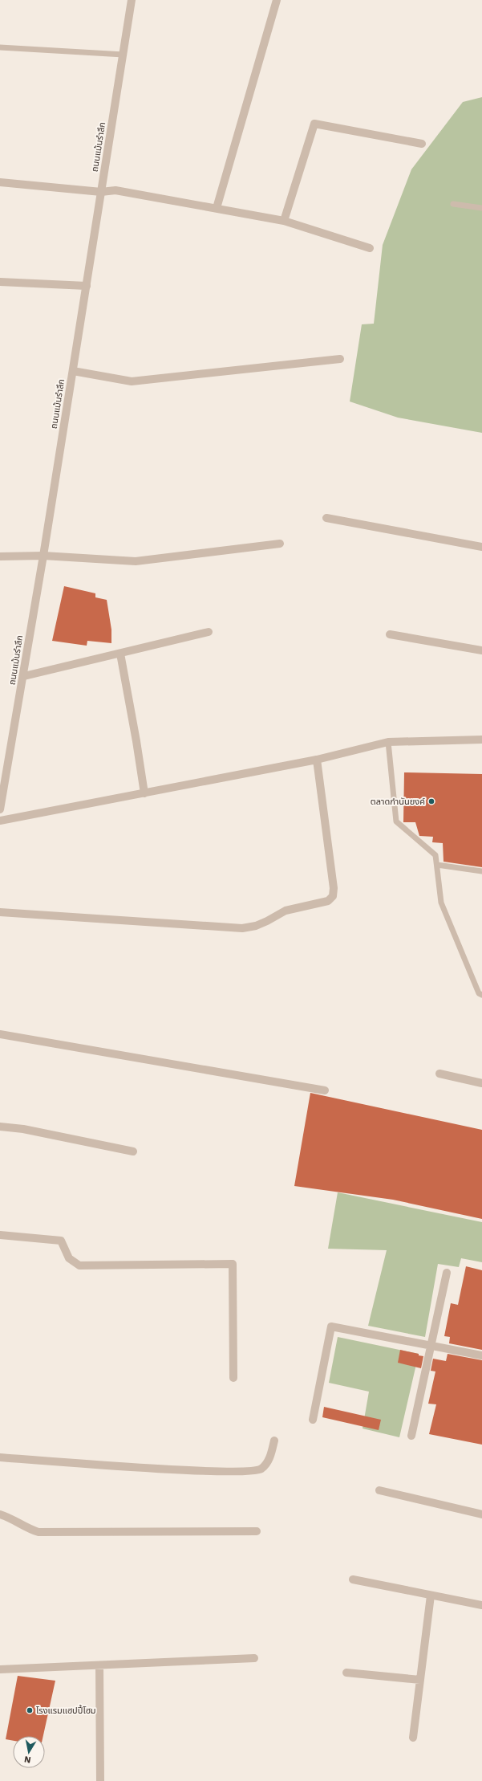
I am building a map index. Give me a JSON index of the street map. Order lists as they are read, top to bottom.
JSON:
{
  "streets": {
    "street": ["ถนนแม้นรำลึก"]
  },
  "places": ["ตลาดกำนันยงค์", "โรงแรมแฮปปี้โฮม"],
  "north": "bottom"
}
